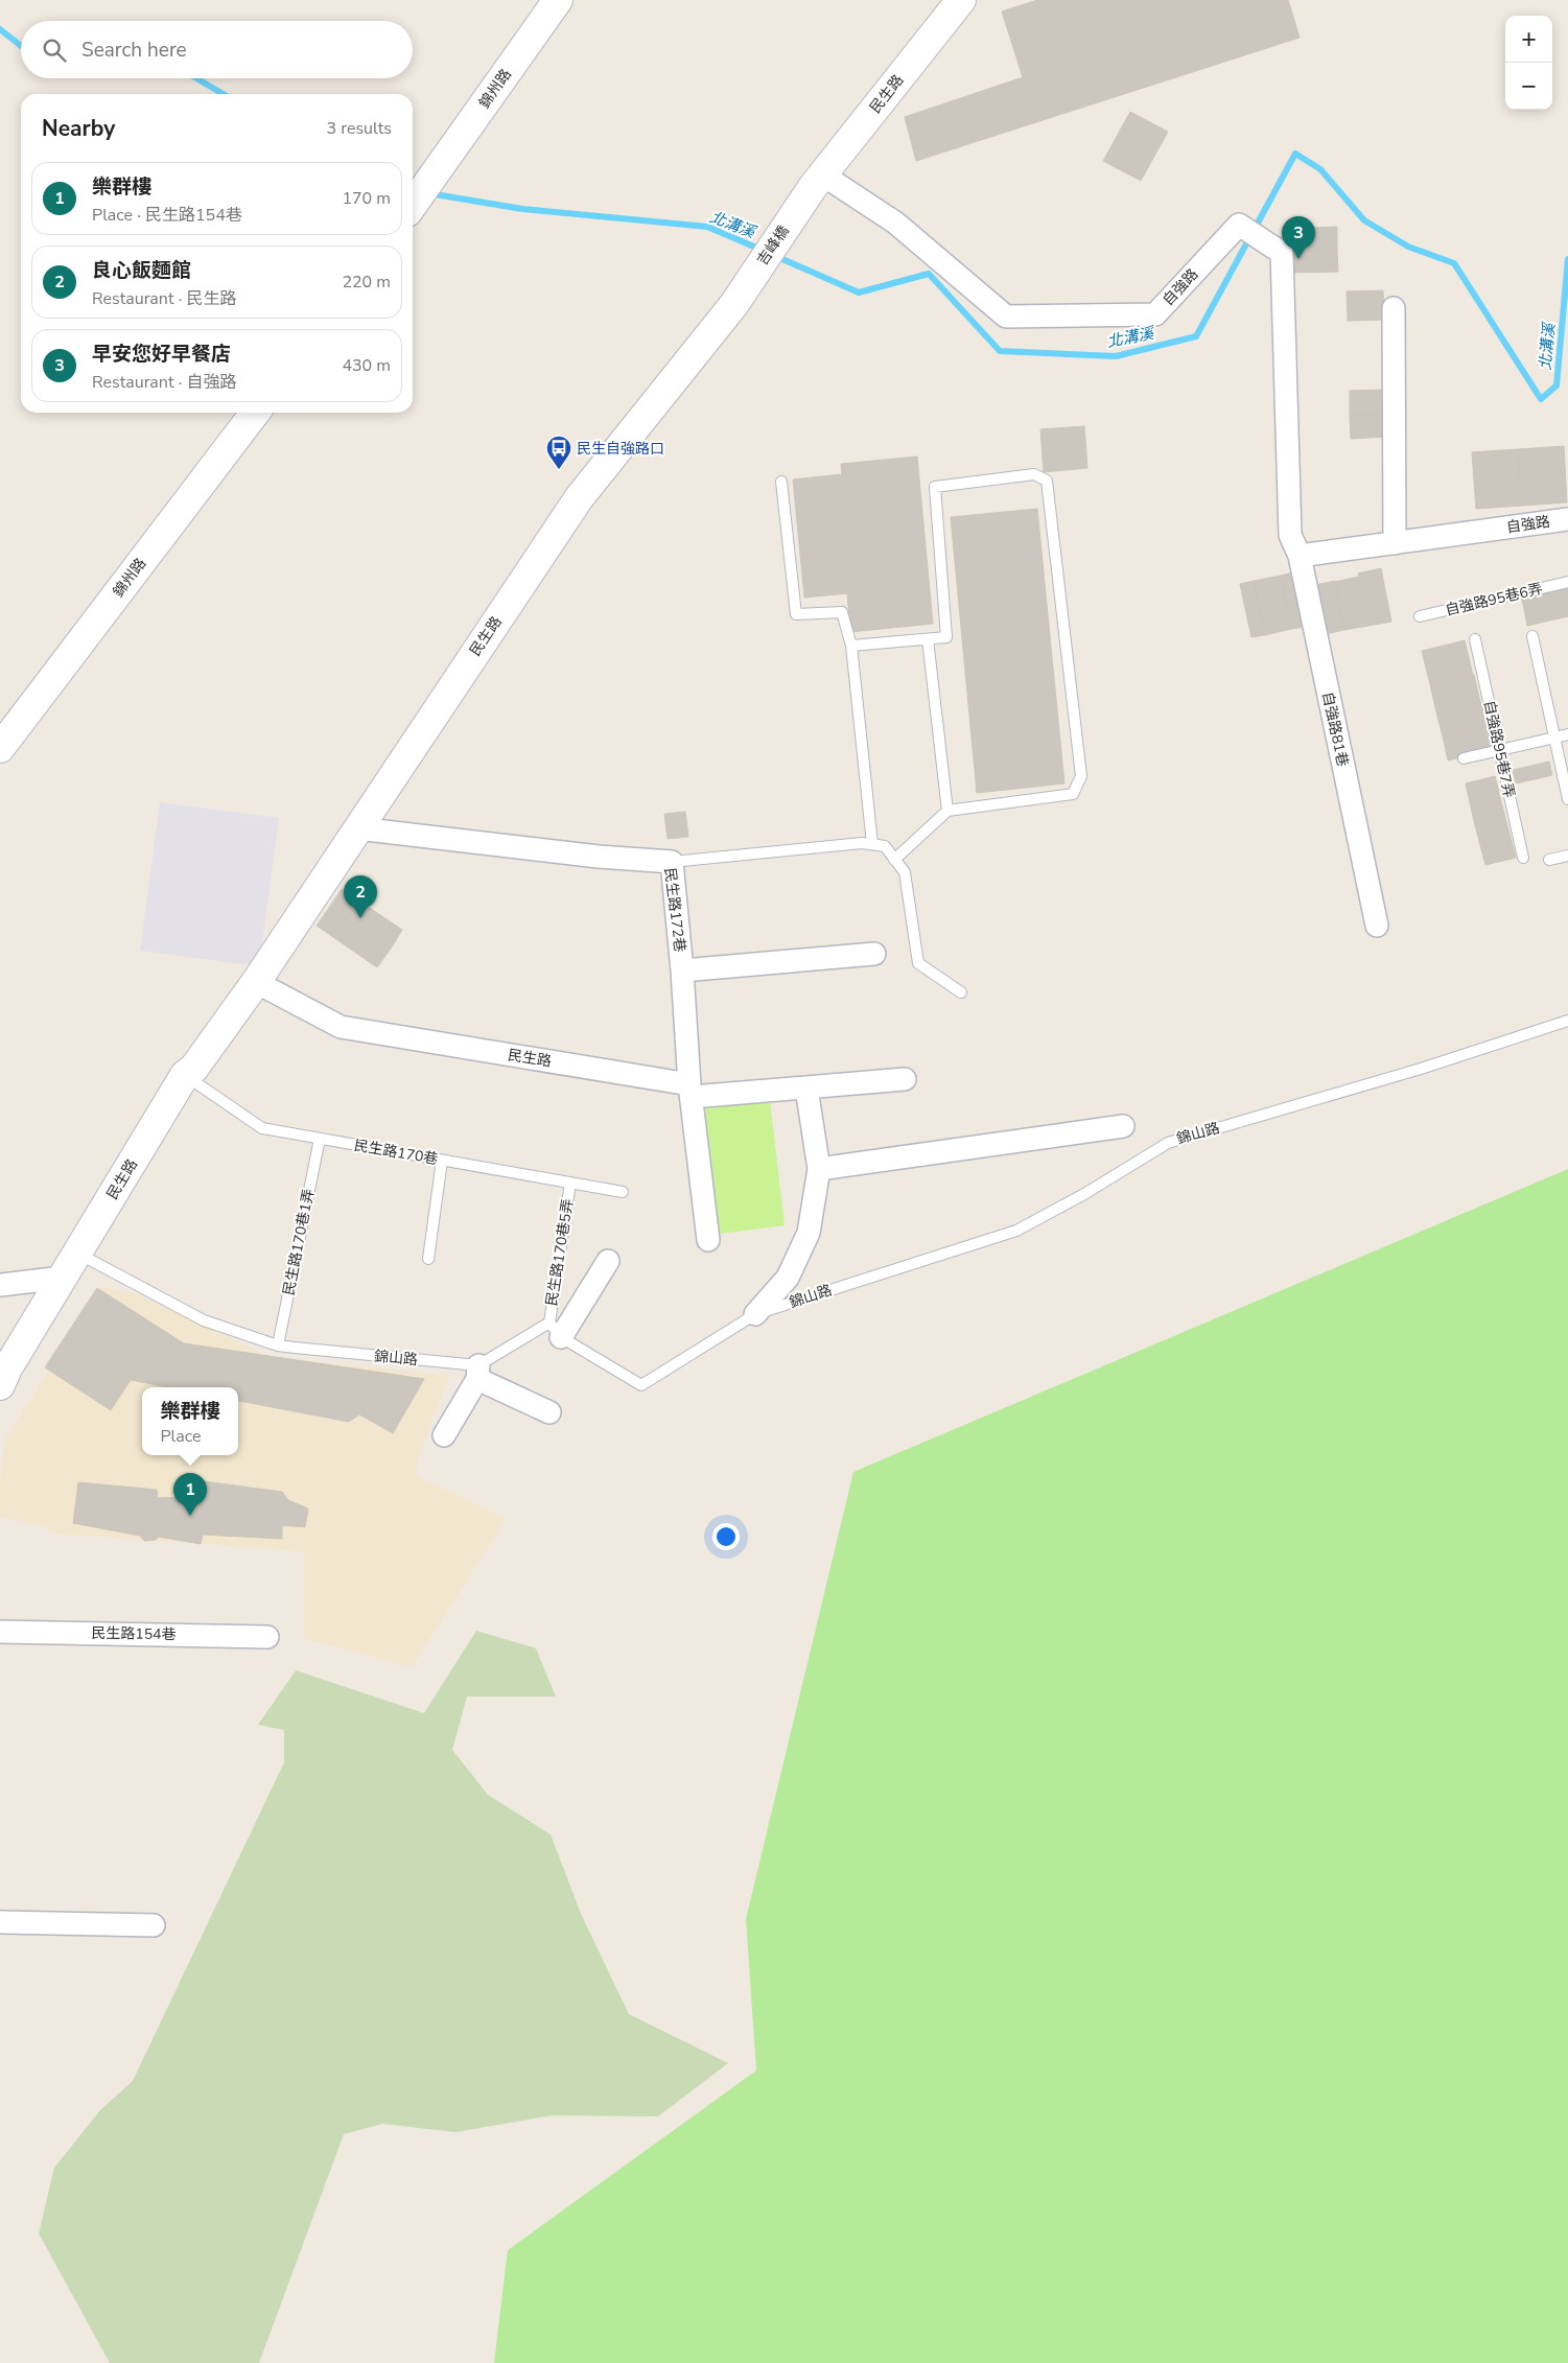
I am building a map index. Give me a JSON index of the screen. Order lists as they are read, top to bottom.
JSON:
{
  "streets": {
    "street": [
      "錦州路",
      "民生路",
      "吉峰橋",
      "自強路",
      "自強路81巷",
      "民生路172巷",
      "民生路154巷"
    ],
    "lane": [
      "自強路95巷6弄",
      "自強路95巷7弄",
      "錦山路",
      "民生路170巷",
      "民生路170巷1弄",
      "民生路170巷5弄"
    ]
  },
  "crossings": [
    ["民生路", "吉峰橋"],
    ["民生路", "自強路"],
    ["民生路", "民生路172巷"],
    ["民生路", "錦山路"],
    ["民生路", "民生路170巷"],
    ["吉峰橋", "自強路"],
    ["自強路", "自強路81巷"],
    ["錦山路", "民生路170巷1弄"],
    ["錦山路", "民生路170巷5弄"],
    ["民生路170巷", "民生路170巷1弄"],
    ["民生路170巷", "民生路170巷5弄"]
  ],
  "water": ["北溝溪"],
  "places": {
    "bus stop": ["民生自強路口"]
  },
  "page": {
    "map_buttons": ["+", "−"],
    "search": "Search here",
    "heading": ["Nearby", "3 results"],
    "list": [
      {
        "mark": "1",
        "name": "樂群樓",
        "note": "Place · 民生路154巷",
        "value": "170 m"
      },
      {
        "mark": "2",
        "name": "良心飯麵館",
        "note": "Restaurant · 民生路",
        "value": "220 m"
      },
      {
        "mark": "3",
        "name": "早安您好早餐店",
        "note": "Restaurant · 自強路",
        "value": "430 m"
      }
    ],
    "pins": ["3", "2", "1"],
    "popup": ["樂群樓", "Place"]
  }
}
